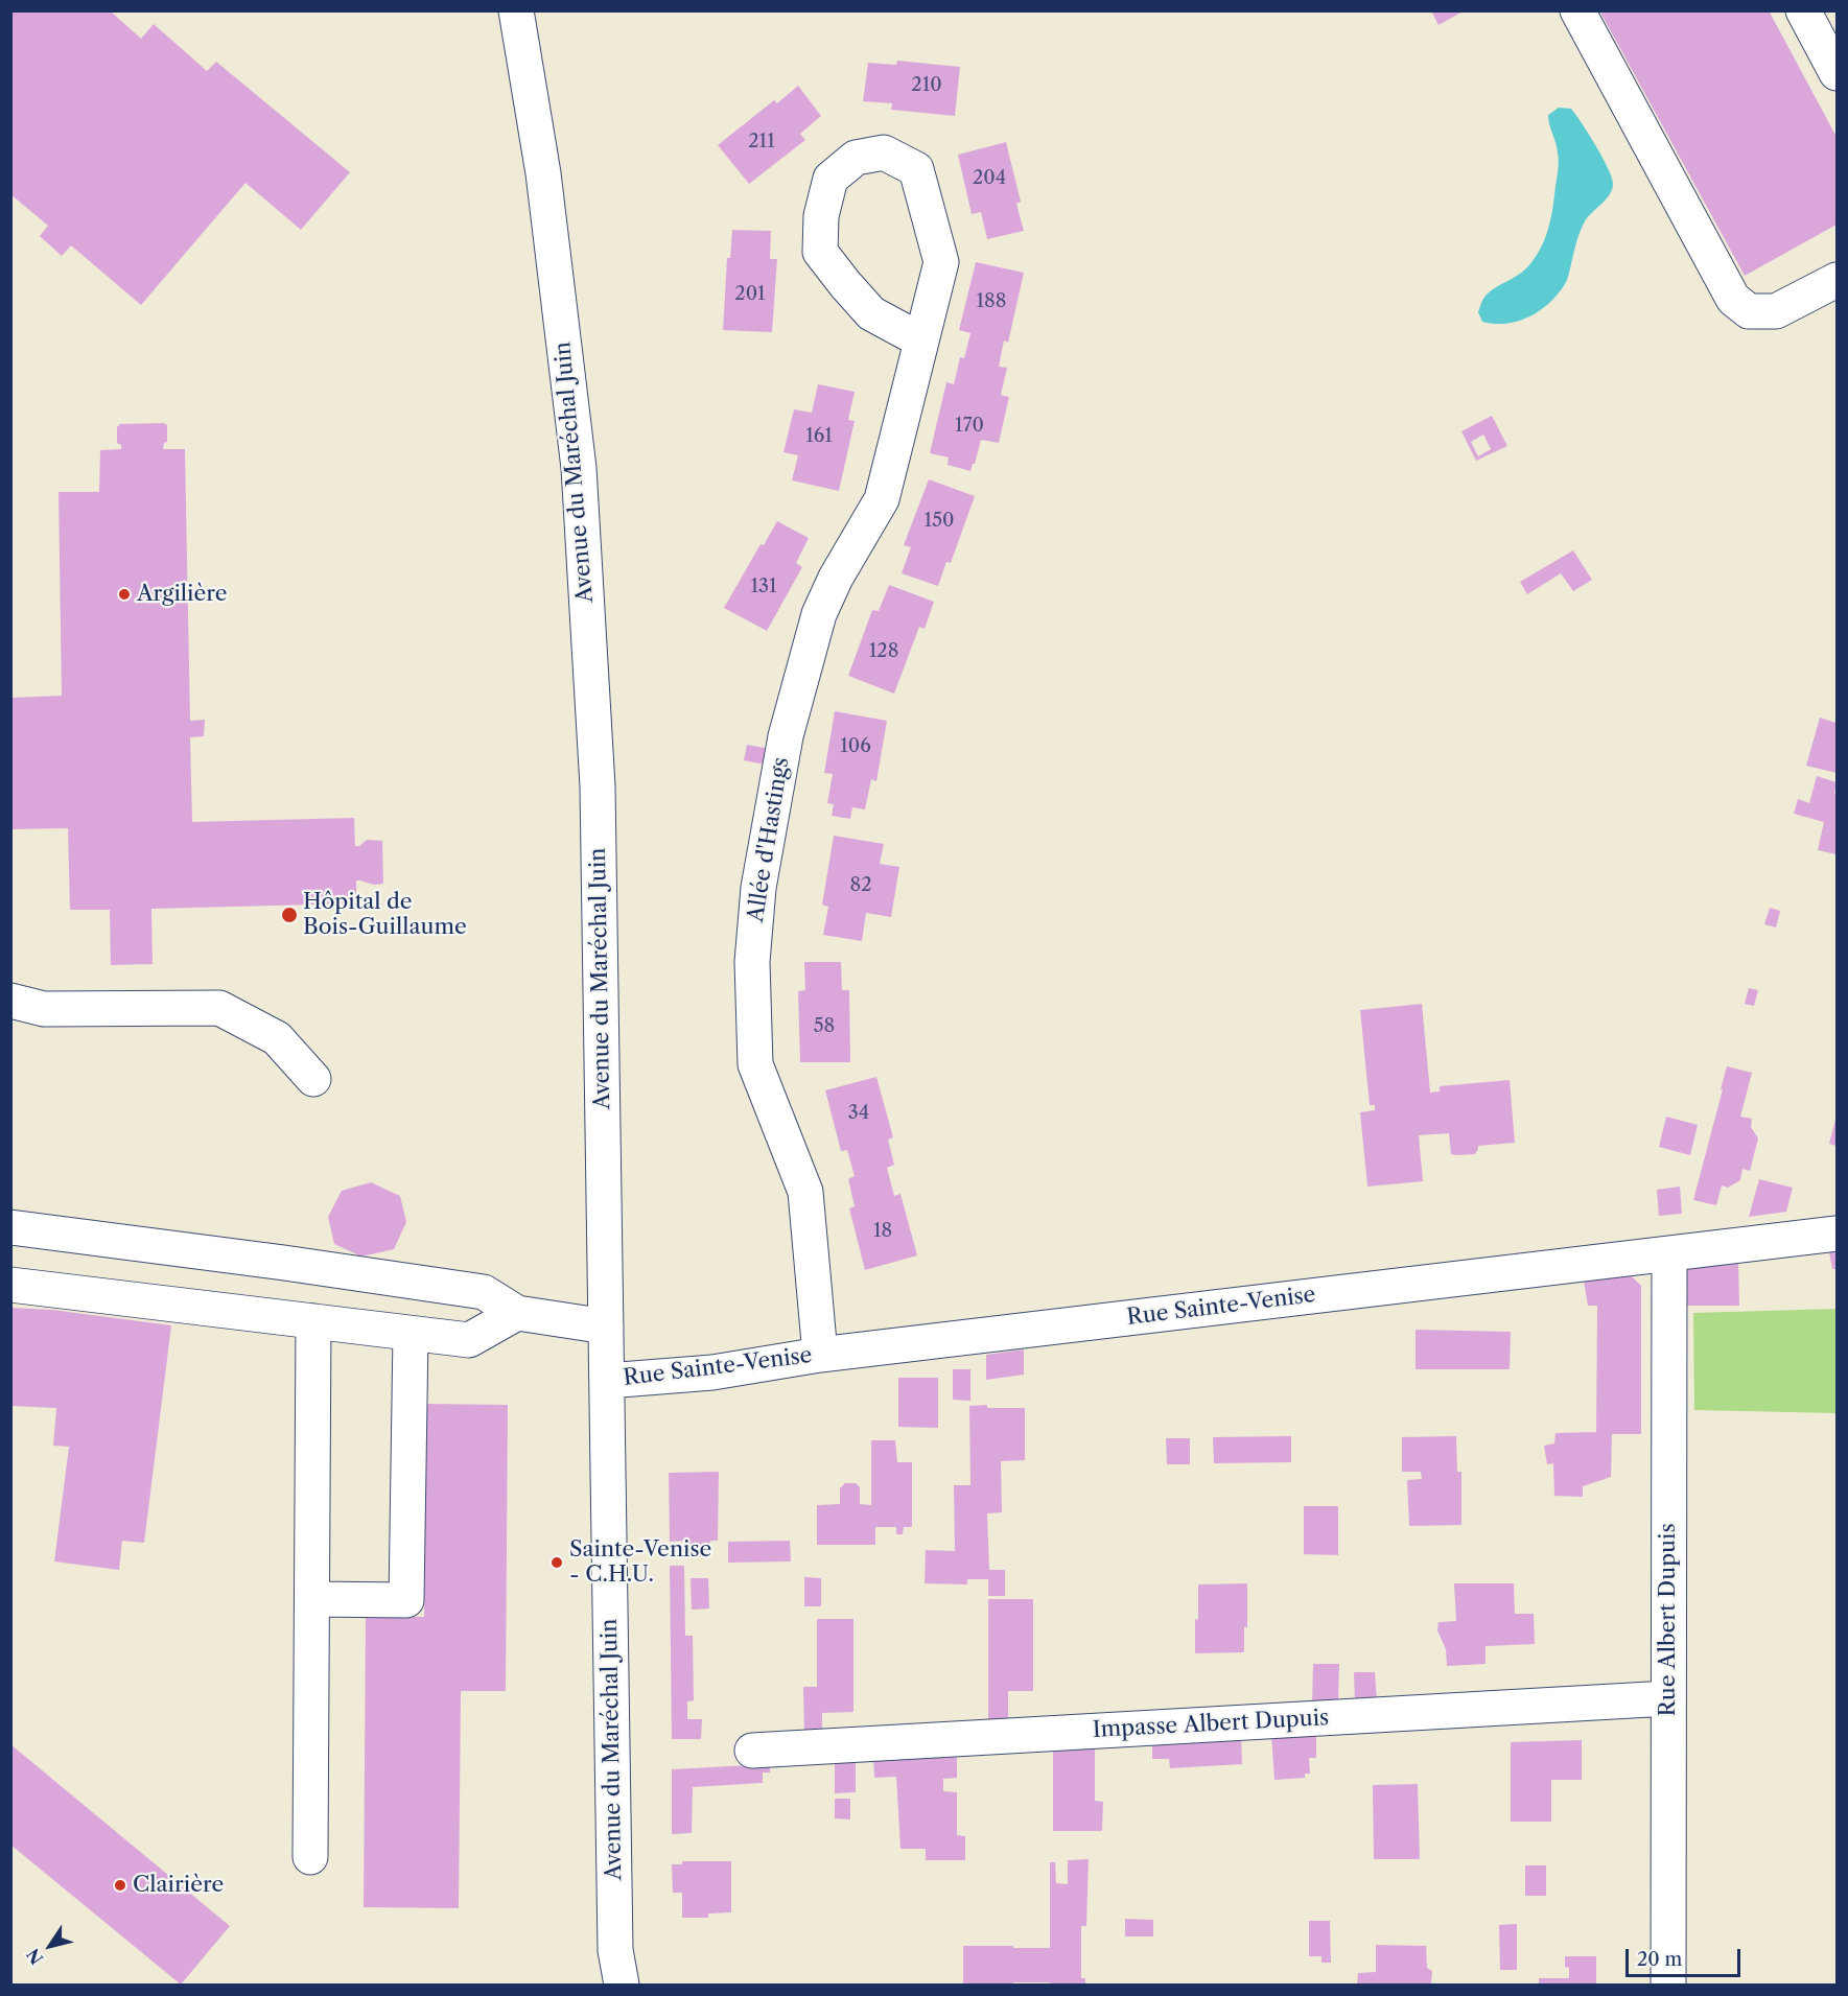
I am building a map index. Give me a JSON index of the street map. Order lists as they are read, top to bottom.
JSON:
{
  "streets": {
    "street": [
      "Avenue du Maréchal Juin",
      "Allée d'Hastings",
      "Rue Sainte-Venise",
      "Rue Albert Dupuis",
      "Impasse Albert Dupuis"
    ]
  },
  "crossings": [
    ["Avenue du Maréchal Juin", "Rue Sainte-Venise"],
    ["Allée d'Hastings", "Rue Sainte-Venise"],
    ["Rue Sainte-Venise", "Rue Albert Dupuis"],
    ["Rue Albert Dupuis", "Impasse Albert Dupuis"]
  ],
  "places": [
    "Argilière",
    "Hôpital de Bois-Guillaume",
    "Sainte-Venise - C.H.U.",
    "Clairière"
  ],
  "house_numbers": [
    "210",
    "211",
    "204",
    "201",
    "188",
    "170",
    "161",
    "150",
    "131",
    "128",
    "106",
    "82",
    "58",
    "34",
    "18"
  ],
  "scale_bar": "20 m",
  "north": "bottom left"
}
